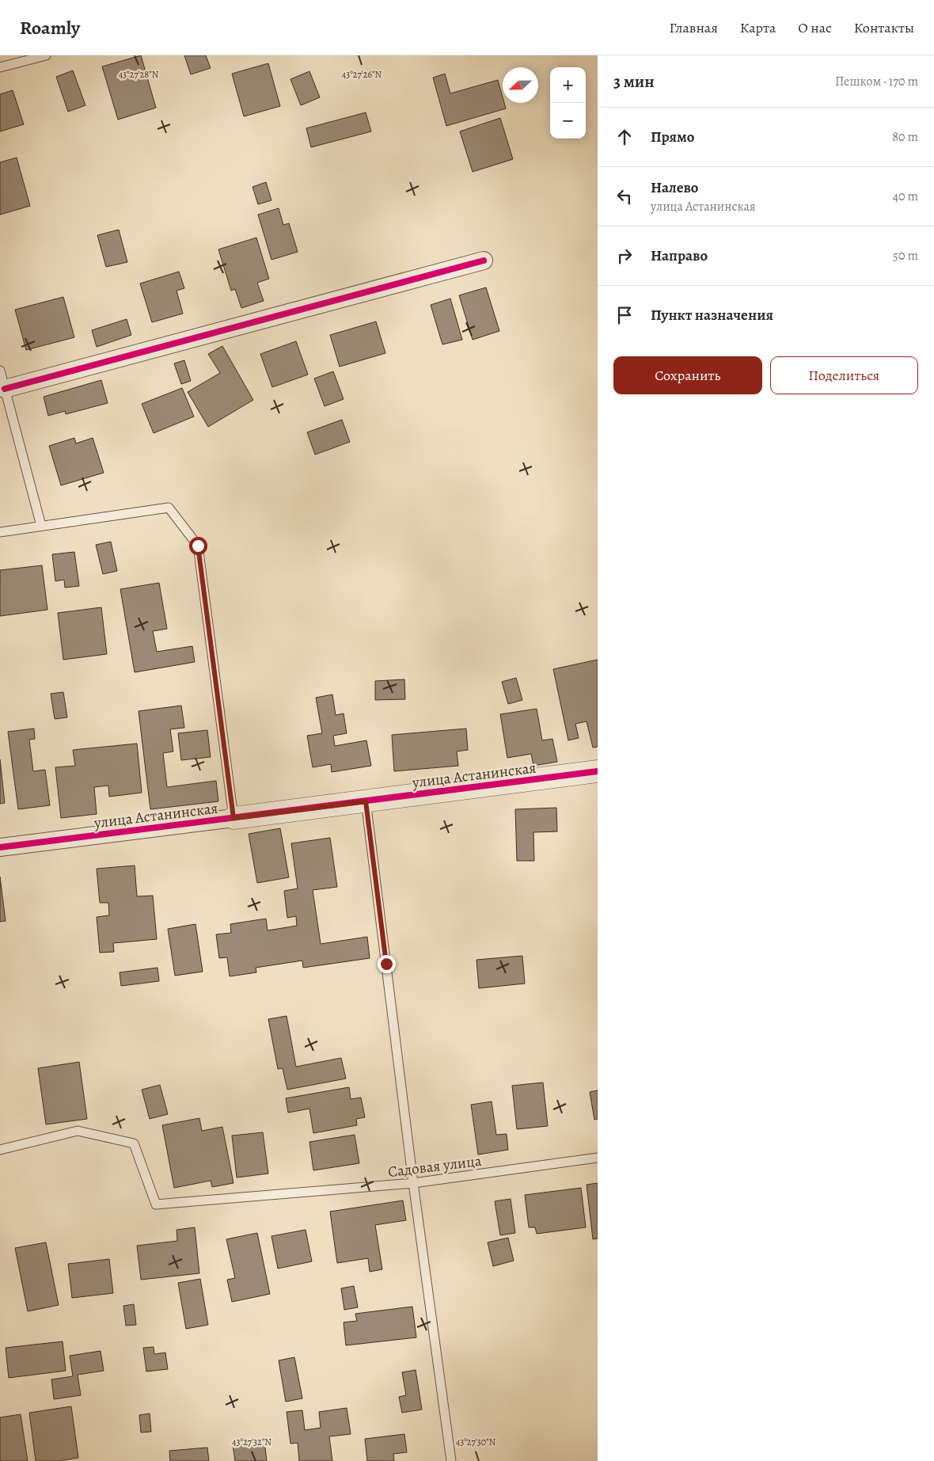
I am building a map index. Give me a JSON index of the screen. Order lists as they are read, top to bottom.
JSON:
{
  "streets": {
    "street": ["улица Астанинская"],
    "lane": ["Садовая улица"]
  },
  "north": "left",
  "page": {
    "header": "Roamly",
    "nav": [
      "Главная",
      "Карта",
      "О нас",
      "Контакты"
    ],
    "heading": ["3 мин", "Пешком · 170 m"],
    "map_buttons": ["+", "−"],
    "list": [
      ["Прямо", "80 m"],
      ["Налево", "улица Астанинская", "40 m"],
      ["Направо", "50 m"],
      "Пункт назначения"
    ],
    "buttons": ["Сохранить", "Поделиться"]
  },
  "coordinates": [
    "43°27'28\"N",
    "43°27'26\"N",
    "43°27'32\"N",
    "43°27'30\"N"
  ]
}
